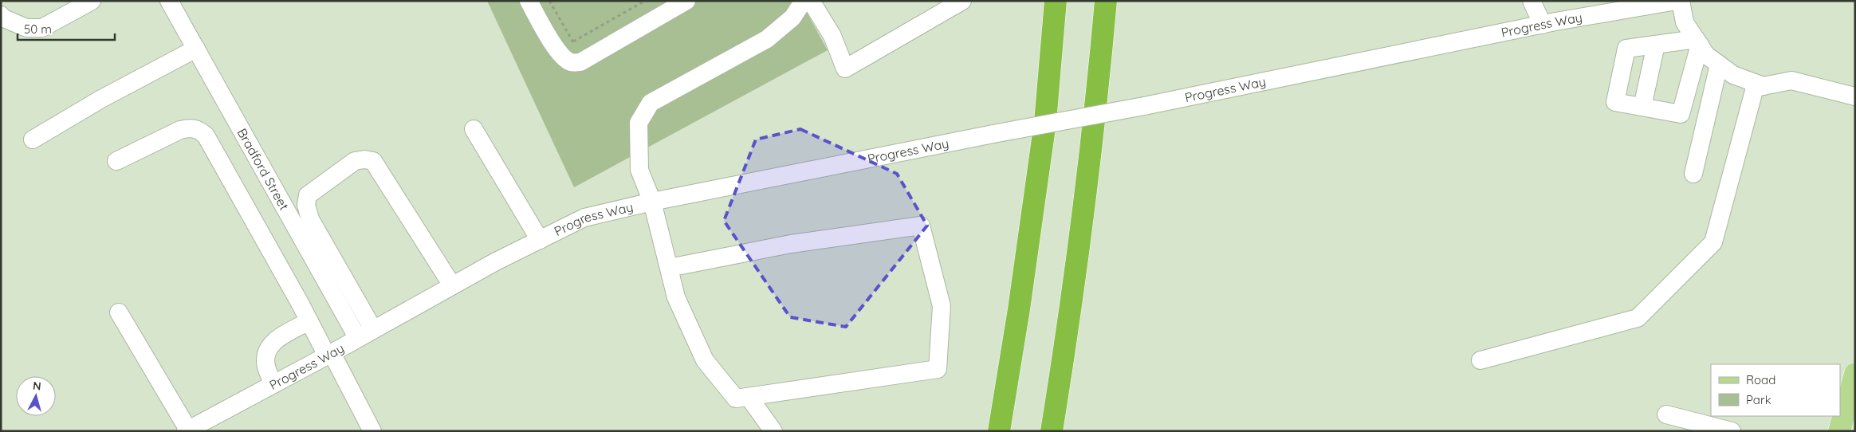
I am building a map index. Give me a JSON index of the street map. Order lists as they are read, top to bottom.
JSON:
{
  "streets": {
    "street": ["Progress Way", "Bradford Street"]
  },
  "crossings": [
    ["Progress Way", "Bradford Street"]
  ],
  "legend": ["Road", "Park"],
  "scale_bar": "50 m",
  "north": "top"
}
